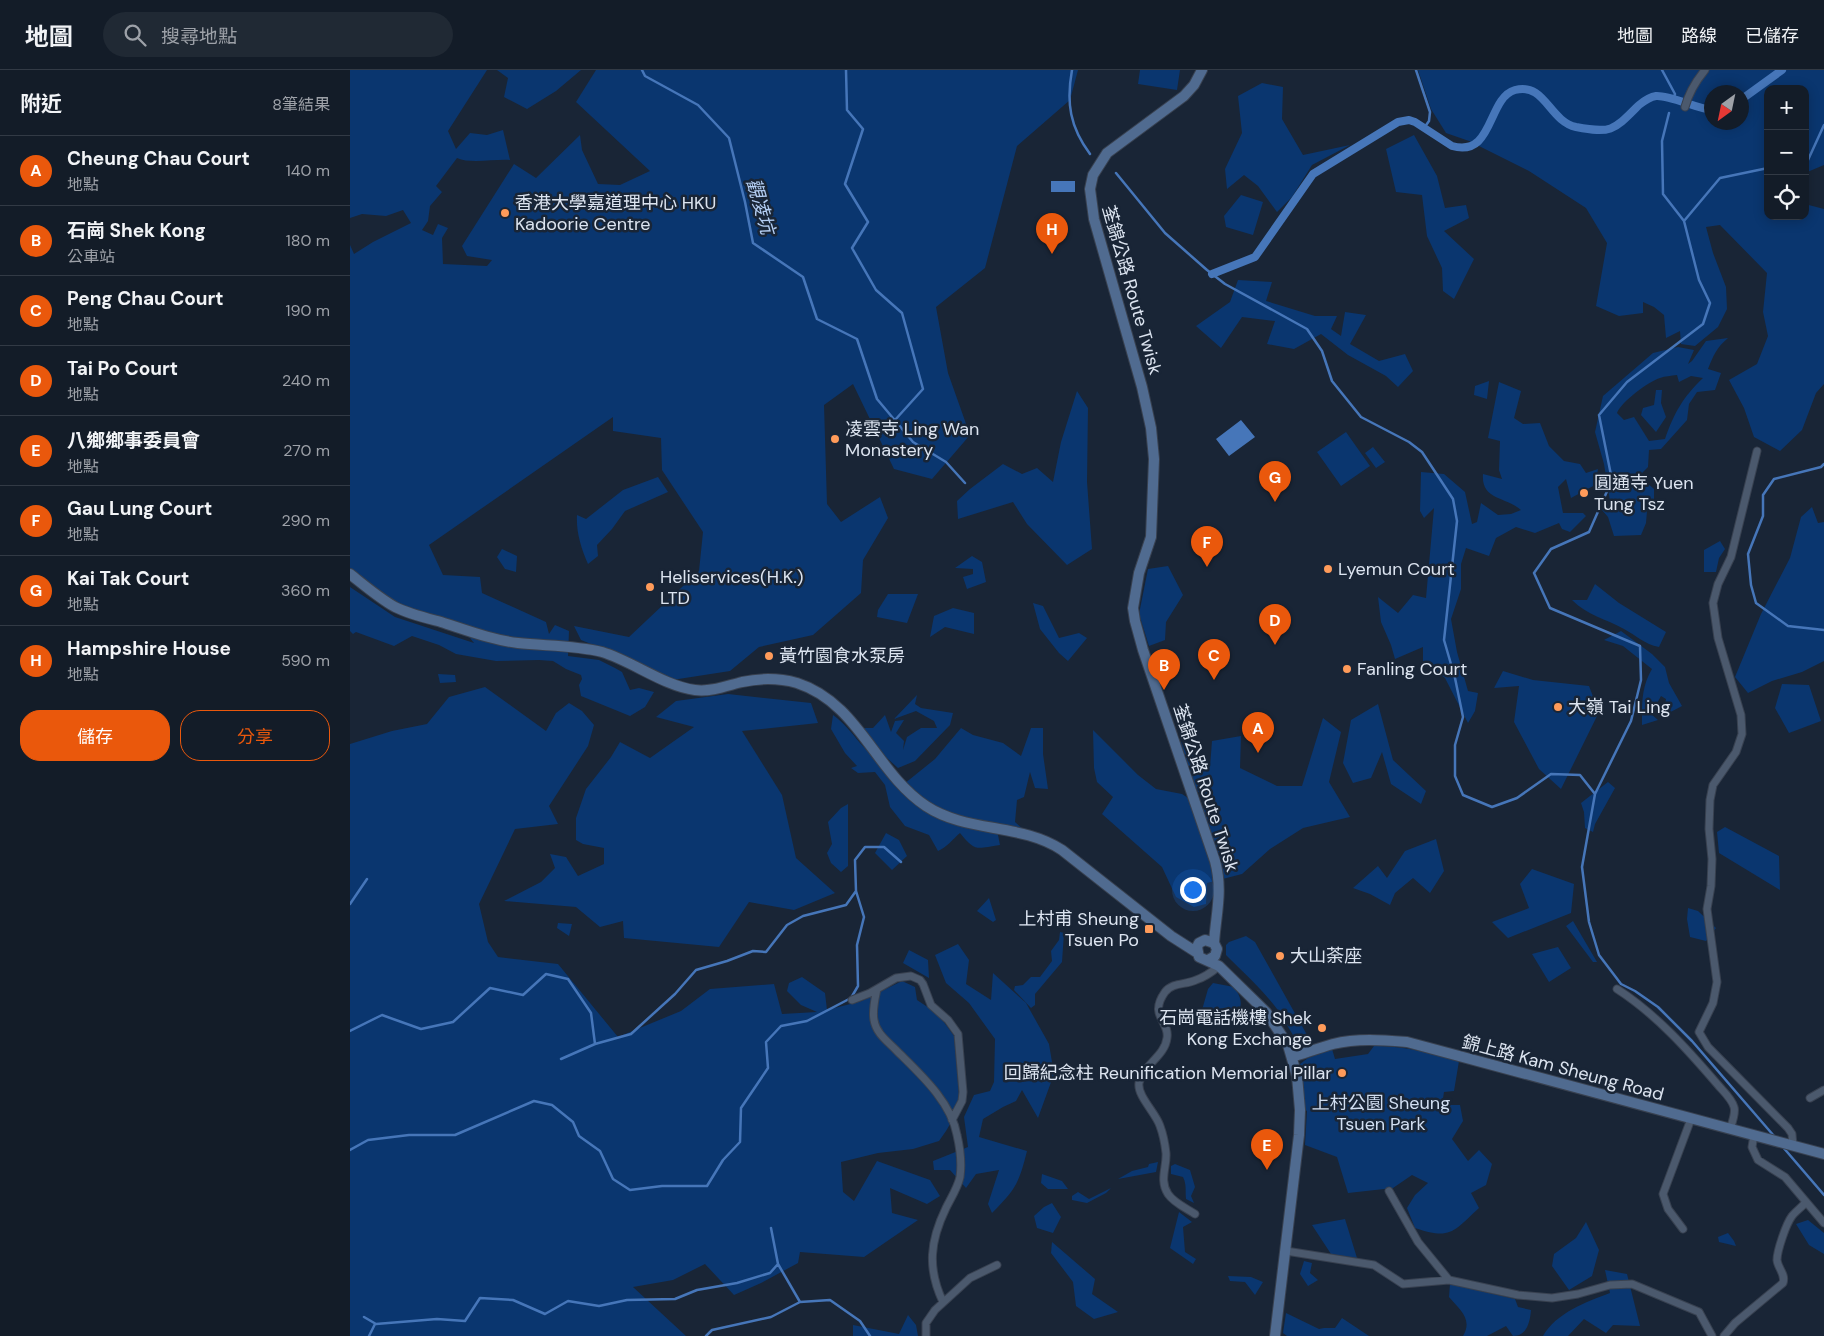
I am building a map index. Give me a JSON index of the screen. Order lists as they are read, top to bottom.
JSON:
{
  "streets": {
    "main road": ["荃錦公路 Route Twisk", "錦上路 Kam Sheung Road"]
  },
  "water": ["觀凌坑"],
  "parks": ["上村公園 Sheung Tsuen Park"],
  "places": {
    "other": [
      "香港大學嘉道理中心 HKU Kadoorie Centre",
      "凌雲寺 Ling Wan Monastery",
      "圓通寺 Yuen Tung Tsz",
      "Lyemun Court",
      "Heliservices(H.K.) LTD",
      "黃竹園食水泵房",
      "Fanling Court",
      "大嶺 Tai Ling",
      "大山荼座",
      "石崗電話機樓 Shek Kong Exchange",
      "回歸紀念柱 Reunification Memorial Pillar"
    ],
    "transit": ["上村甫 Sheung Tsuen Po"]
  },
  "north": "bottom left",
  "page": {
    "header": "地圖",
    "search": "搜尋地點",
    "nav": ["地圖", "路線", "已儲存"],
    "heading": ["附近", "8筆結果"],
    "map_buttons": ["+", "−"],
    "list": [
      {
        "mark": "A",
        "name": "Cheung Chau Court",
        "note": "地點",
        "value": "140 m"
      },
      {
        "mark": "B",
        "name": "石崗 Shek Kong",
        "note": "公車站",
        "value": "180 m"
      },
      {
        "mark": "C",
        "name": "Peng Chau Court",
        "note": "地點",
        "value": "190 m"
      },
      {
        "mark": "D",
        "name": "Tai Po Court",
        "note": "地點",
        "value": "240 m"
      },
      {
        "mark": "E",
        "name": "八鄉鄉事委員會",
        "note": "地點",
        "value": "270 m"
      },
      {
        "mark": "F",
        "name": "Gau Lung Court",
        "note": "地點",
        "value": "290 m"
      },
      {
        "mark": "G",
        "name": "Kai Tak Court",
        "note": "地點",
        "value": "360 m"
      },
      {
        "mark": "H",
        "name": "Hampshire House",
        "note": "地點",
        "value": "590 m"
      }
    ],
    "pins": [
      "H",
      "G",
      "F",
      "D",
      "C",
      "B",
      "A",
      "E"
    ],
    "buttons": ["儲存", "分享"]
  }
}
